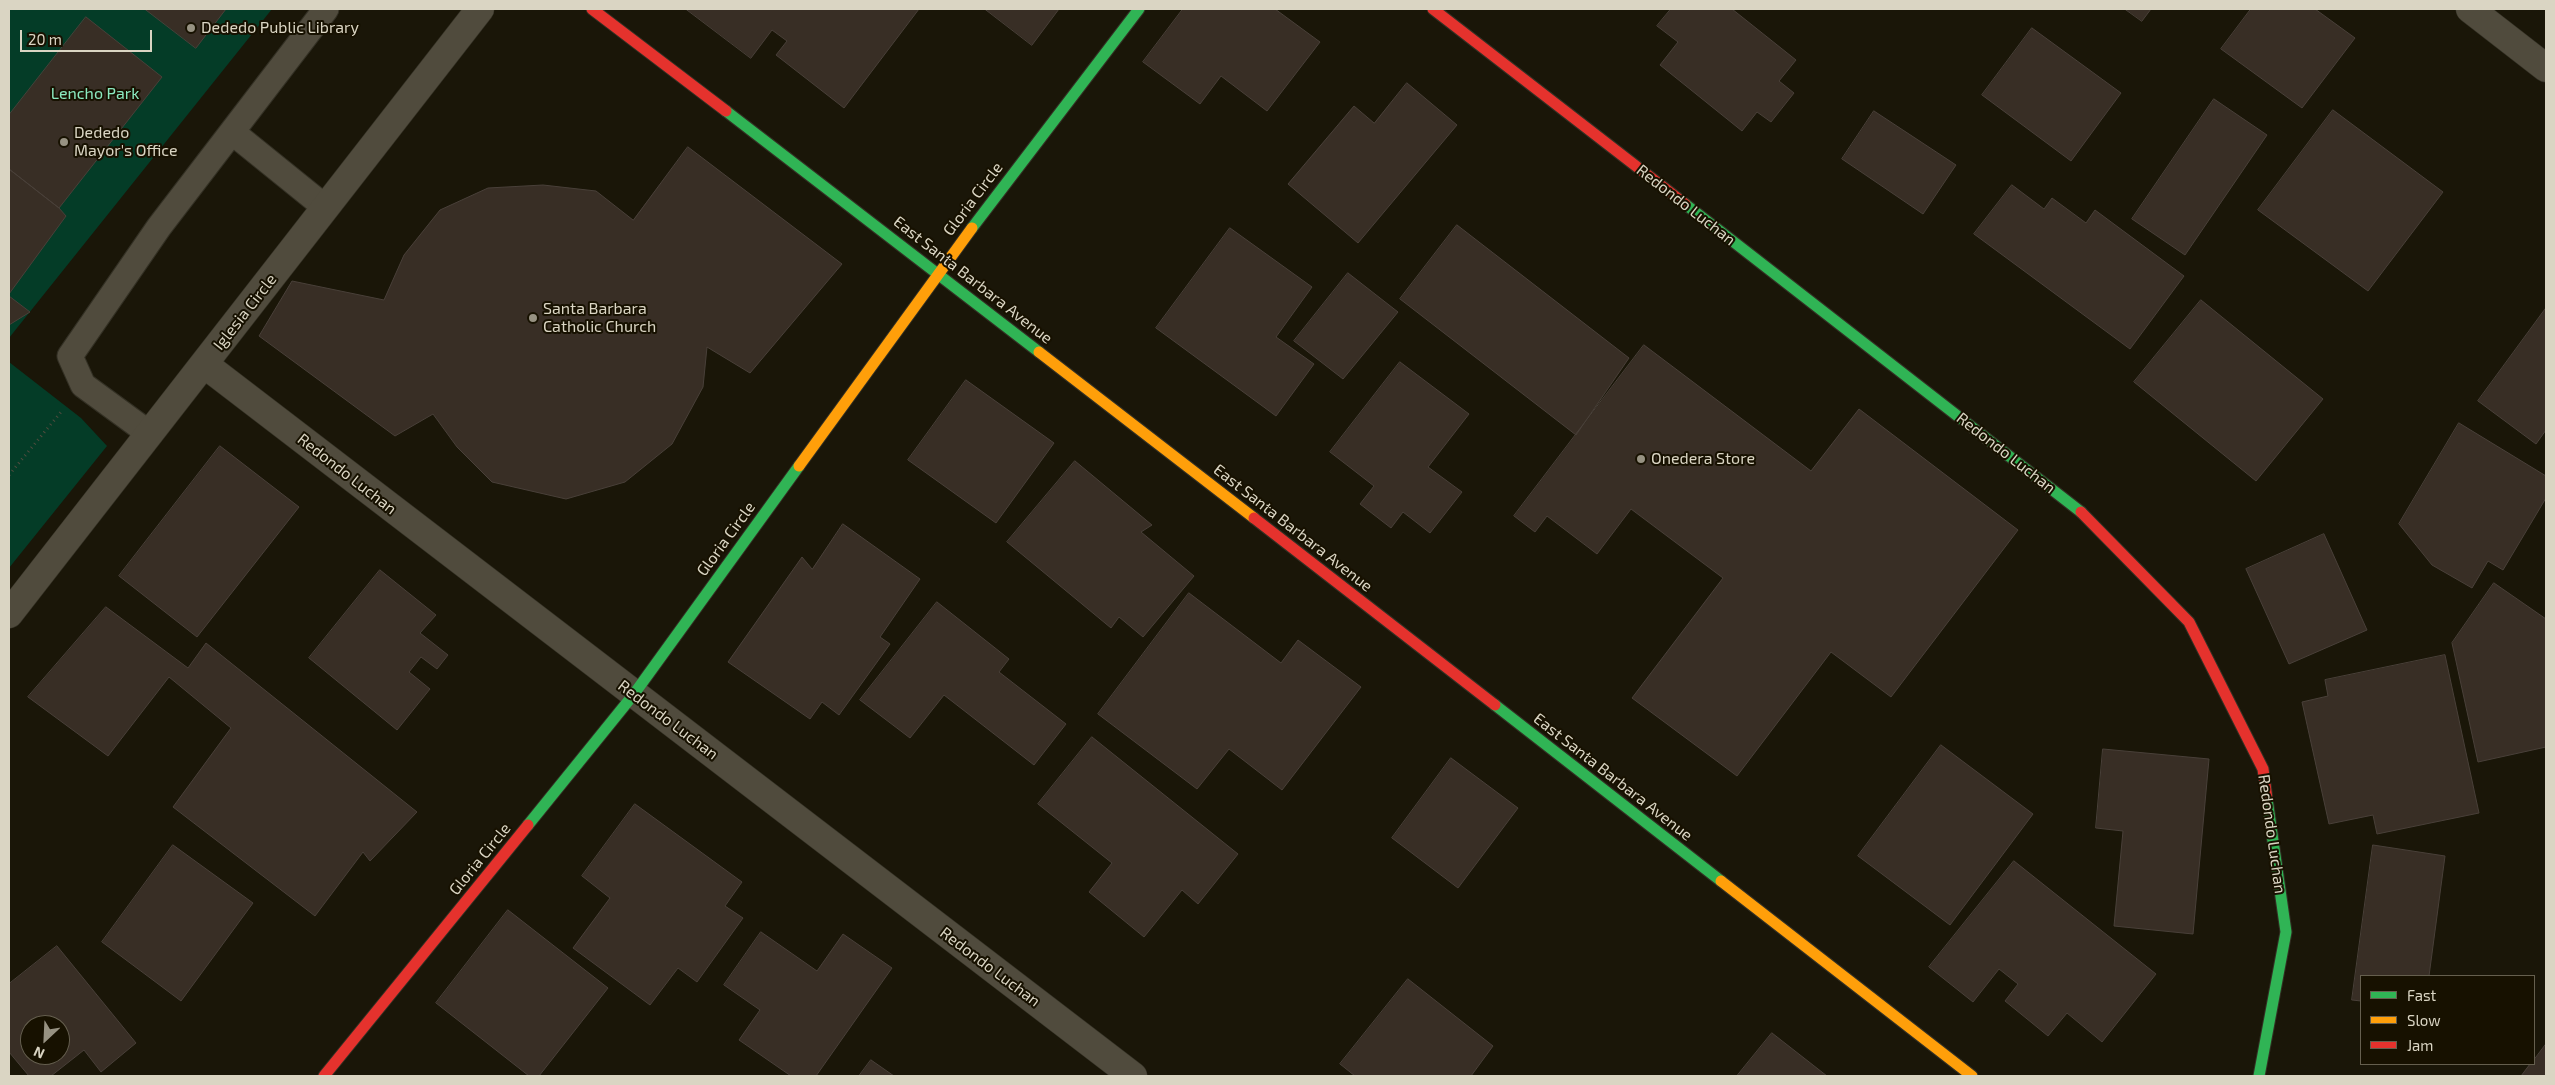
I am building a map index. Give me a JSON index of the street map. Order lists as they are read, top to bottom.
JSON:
{
  "streets": {
    "street": [
      "Gloria Circle",
      "Redondo Luchan",
      "East Santa Barbara Avenue",
      "Iglesia Circle"
    ]
  },
  "crossings": [
    ["Gloria Circle", "Redondo Luchan"],
    ["Gloria Circle", "East Santa Barbara Avenue"],
    ["Redondo Luchan", "Iglesia Circle"]
  ],
  "parks": ["Lencho Park"],
  "places": [
    "Dededo Public Library",
    "Dededo Mayor's Office",
    "Santa Barbara Catholic Church",
    "Onedera Store"
  ],
  "legend": ["Fast", "Slow", "Jam"],
  "scale_bar": "20 m",
  "north": "bottom left"
}
